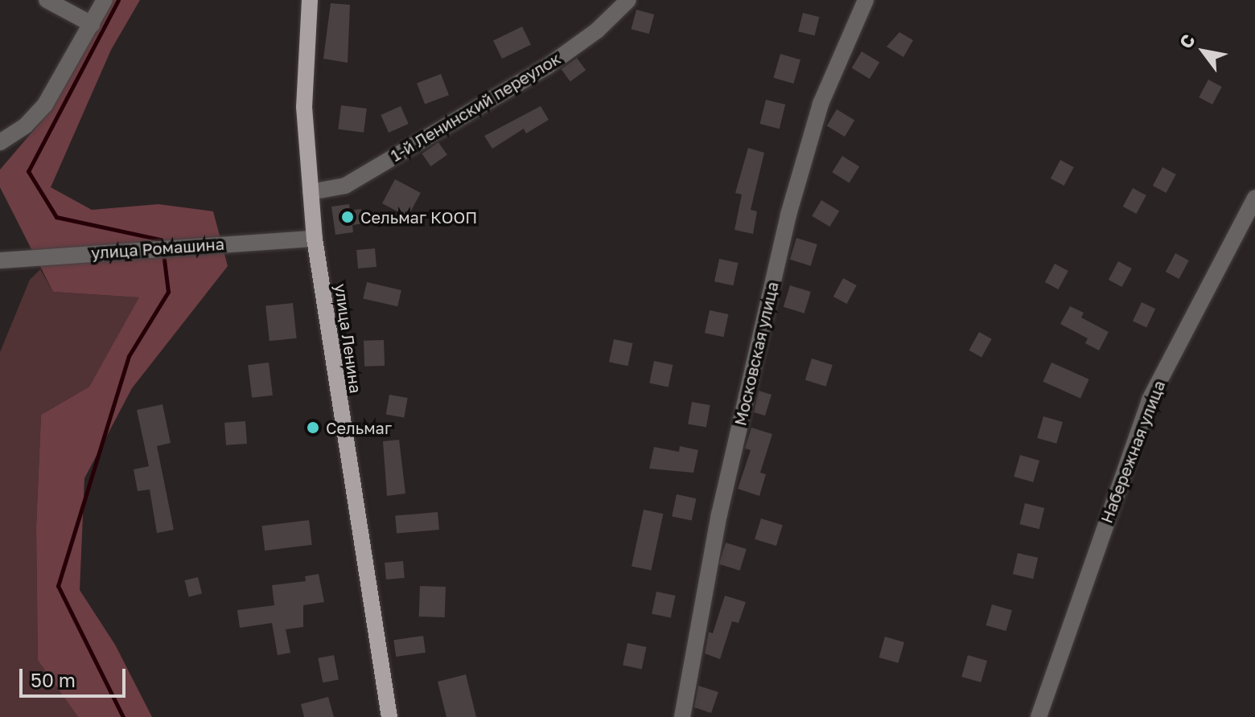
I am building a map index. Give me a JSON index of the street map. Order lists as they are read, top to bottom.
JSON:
{
  "streets": {
    "main road": ["улица Ленина"],
    "street": [
      "1-й Ленинский переулок",
      "улица Ромашина",
      "Московская улица",
      "Набережная улица"
    ]
  },
  "crossings": [
    ["1-й Ленинский переулок", "улица Ленина"],
    ["улица Ромашина", "улица Ленина"]
  ],
  "places": ["Сельмаг КООП", "Сельмаг"],
  "scale_bar": "50 m",
  "north": "top left"
}
